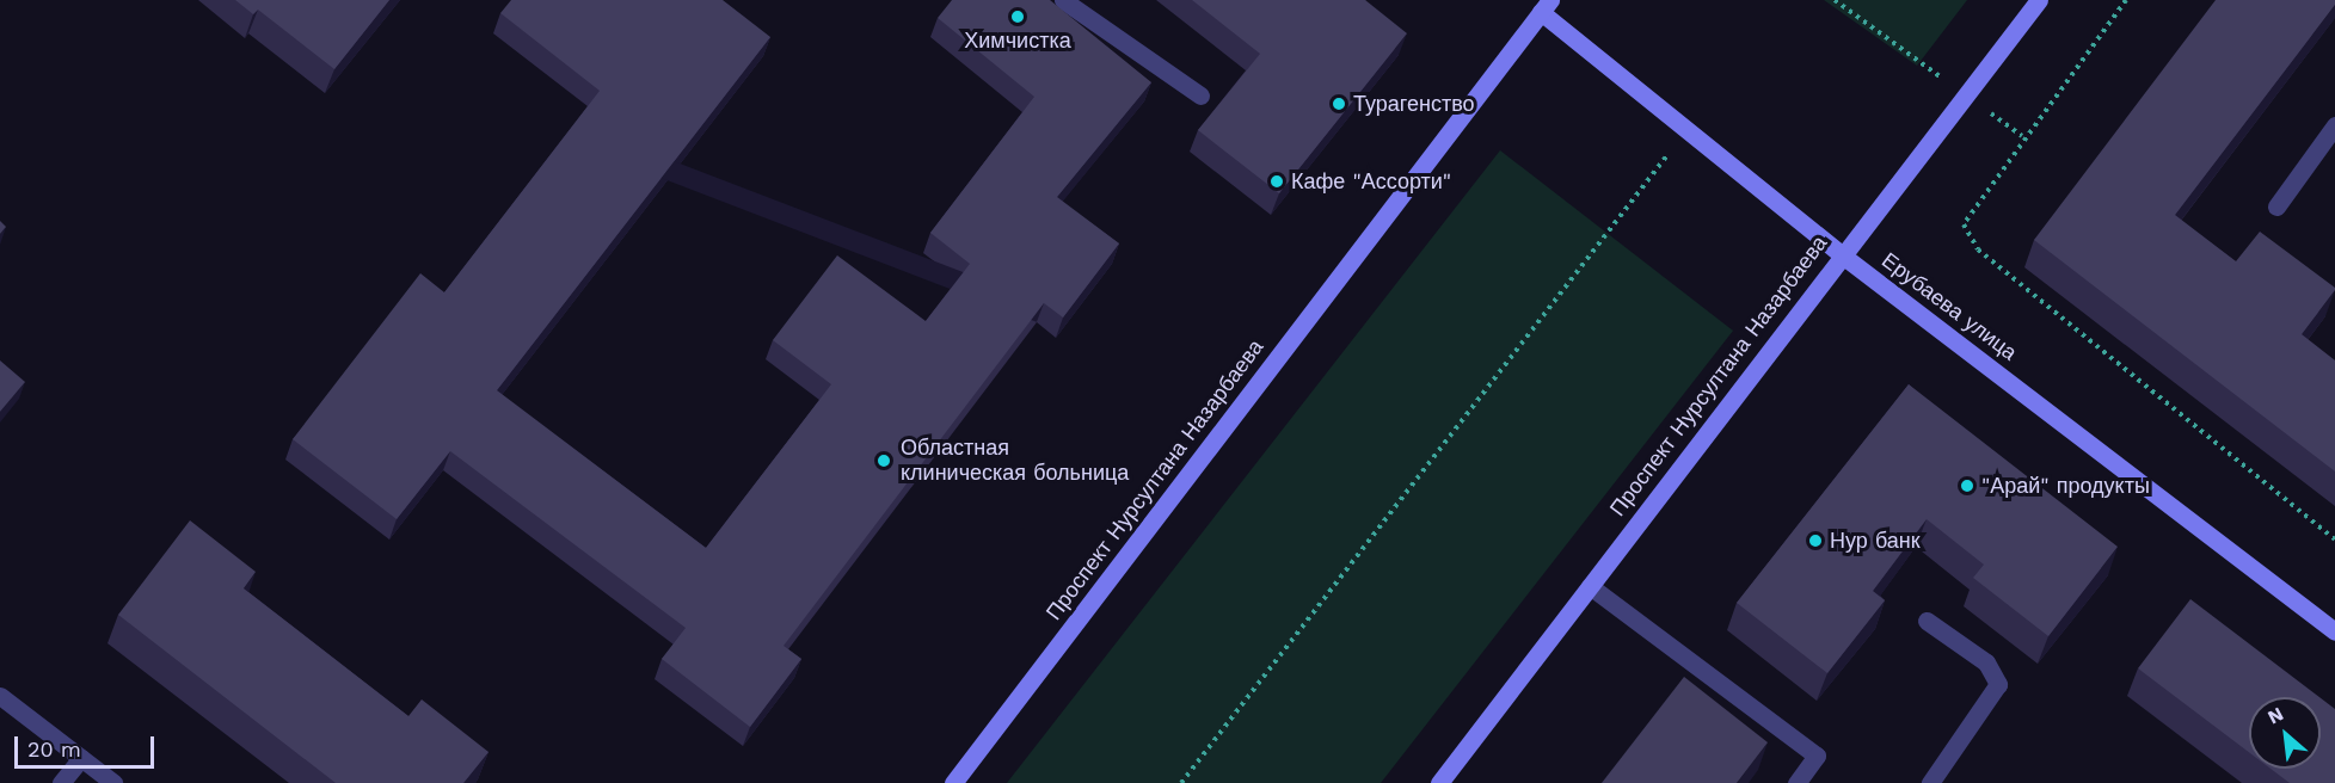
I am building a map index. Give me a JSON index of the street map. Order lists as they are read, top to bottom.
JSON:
{
  "streets": {
    "main road": ["Ерубаева улица", "Проспект Нурсултана Назарбаева"]
  },
  "crossings": [
    ["Ерубаева улица", "Проспект Нурсултана Назарбаева"]
  ],
  "places": [
    "Химчистка",
    "Турагенство",
    "Кафе \"Ассорти\"",
    "Областная клиническая больница",
    "\"Арай\" продукты",
    "Нур банк"
  ],
  "scale_bar": "20 m",
  "north": "top left"
}
